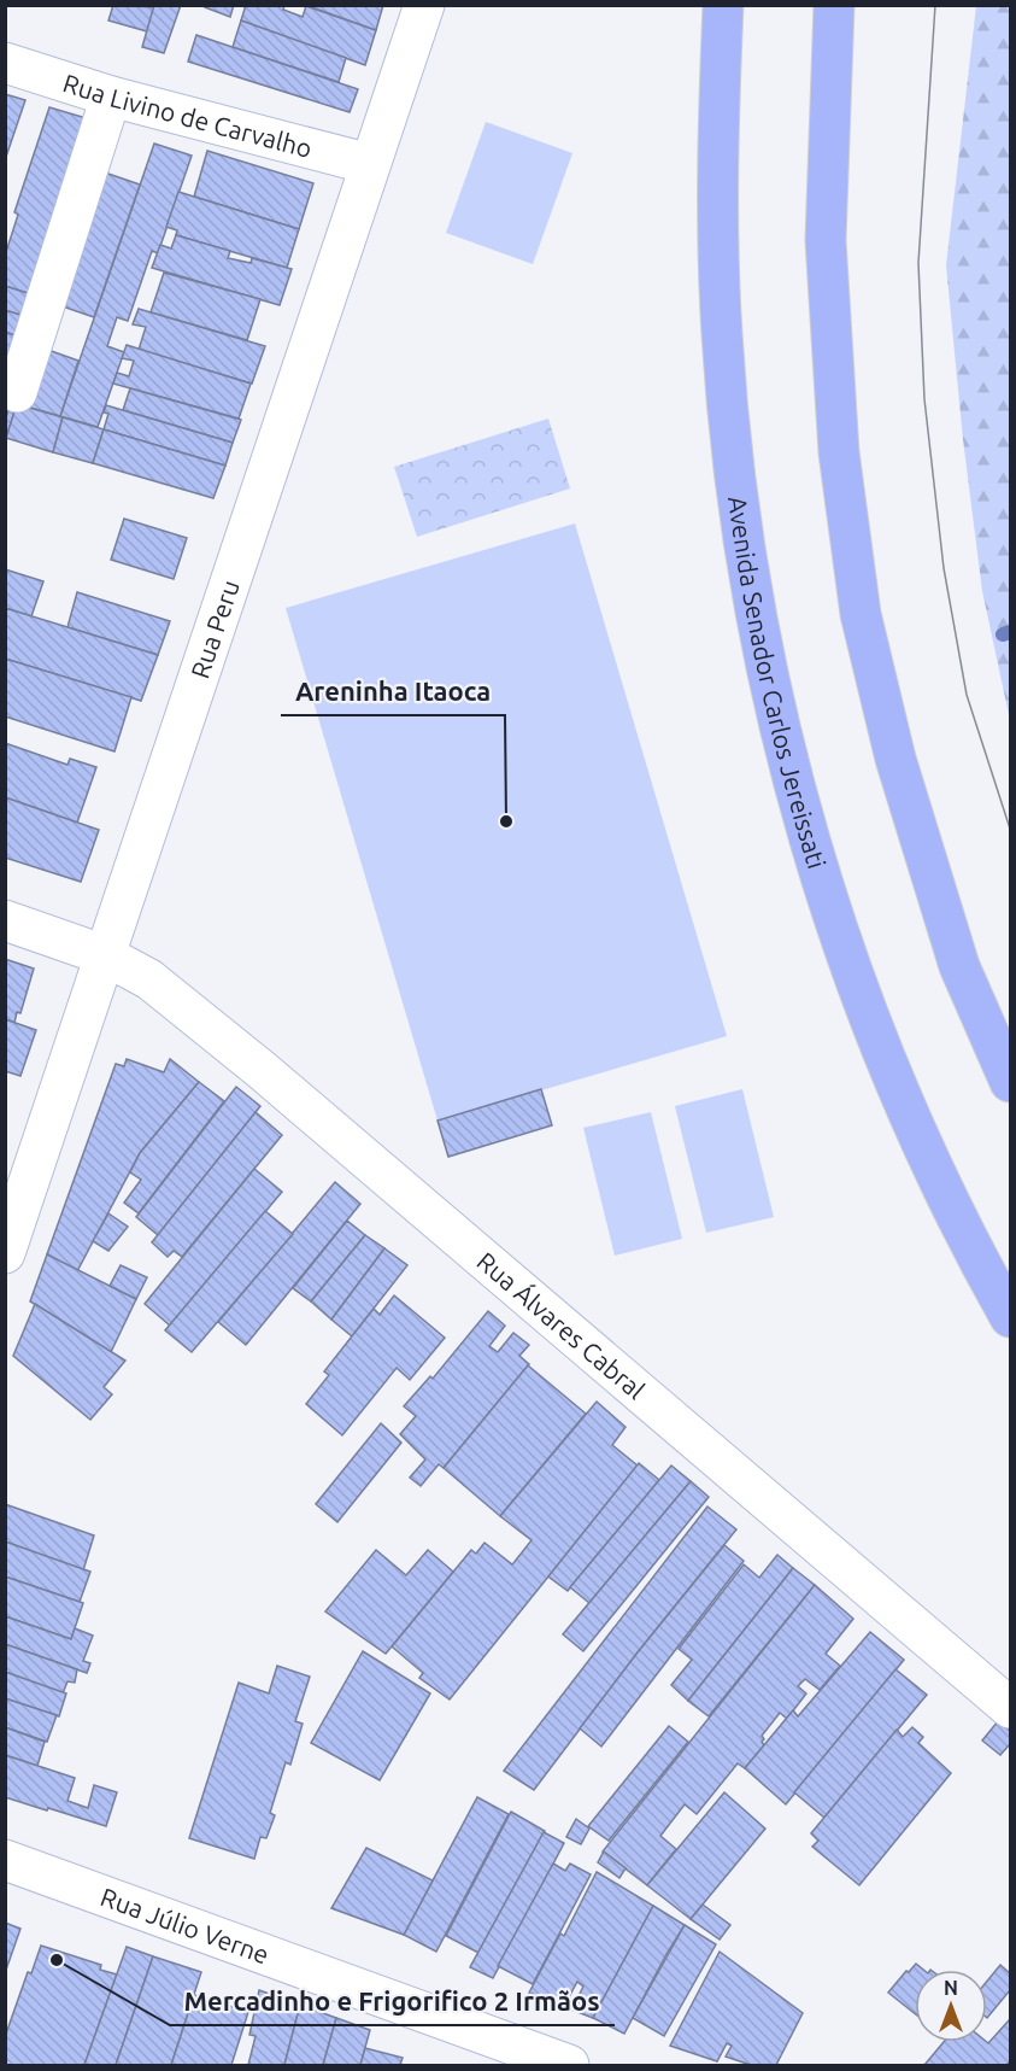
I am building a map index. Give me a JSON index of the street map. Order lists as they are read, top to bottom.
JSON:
{
  "streets": {
    "main road": ["Avenida Senador Carlos Jereissati"],
    "street": [
      "Rua Livino de Carvalho",
      "Rua Peru",
      "Rua Álvares Cabral",
      "Rua Júlio Verne"
    ]
  },
  "crossings": [
    ["Rua Livino de Carvalho", "Rua Peru"],
    ["Rua Peru", "Rua Álvares Cabral"]
  ],
  "places": ["Areninha Itaoca", "Mercadinho e Frigorifico 2 Irmãos"],
  "north": "top"
}
